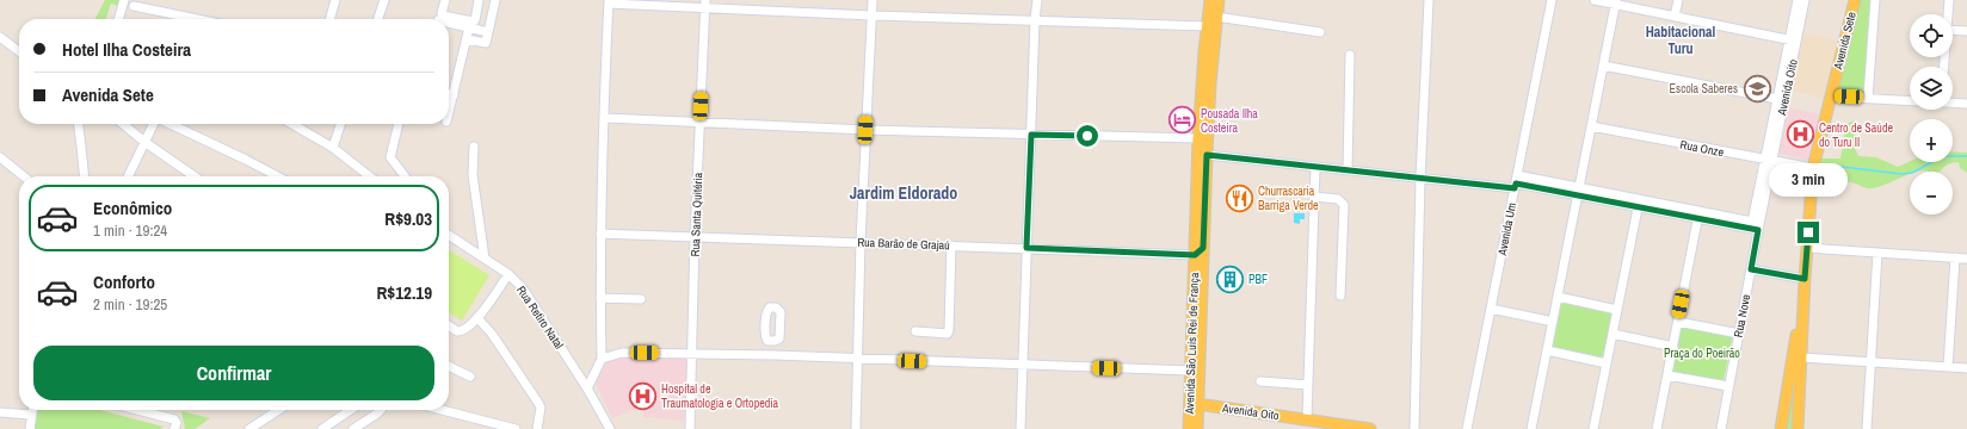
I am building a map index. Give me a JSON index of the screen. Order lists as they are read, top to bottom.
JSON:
{
  "streets": {
    "main road": ["Avenida Sete", "Avenida Oito", "Avenida São Luís Rei de França"],
    "street": [
      "Rua Onze",
      "Rua Santa Quitéria",
      "Avenida Um",
      "Rua Barão de Grajaú",
      "Rua Nove",
      "Rua Retiro Natal"
    ]
  },
  "crossings": [
    ["Avenida Sete", "Rua Onze"],
    ["Avenida Oito", "Avenida São Luís Rei de França"],
    ["Rua Santa Quitéria", "Rua Barão de Grajaú"],
    ["Rua Barão de Grajaú", "Avenida São Luís Rei de França"]
  ],
  "districts": ["Habitacional Turu", "Jardim Eldorado"],
  "parks": ["Praça do Poeirão"],
  "places": {
    "school or university": ["Escola Saberes"],
    "hotel": ["Pousada Ilha Costeira"],
    "hospital": ["Centro de Saúde do Turu II", "Hospital de Traumatologia e Ortopedia"],
    "restaurant": ["Churrascaria Barriga Verde"],
    "building": ["PBF"]
  },
  "page": {
    "map_buttons": ["+", "−"],
    "banner": ["Hotel Ilha Costeira", "Avenida Sete"],
    "bubble": "3 min",
    "list": [
      {
        "name": "Econômico",
        "note": "1 min · 19:24",
        "value": "R$9.03"
      },
      {
        "name": "Conforto",
        "note": "2 min · 19:25",
        "value": "R$12.19"
      }
    ],
    "buttons": "Confirmar"
  }
}
